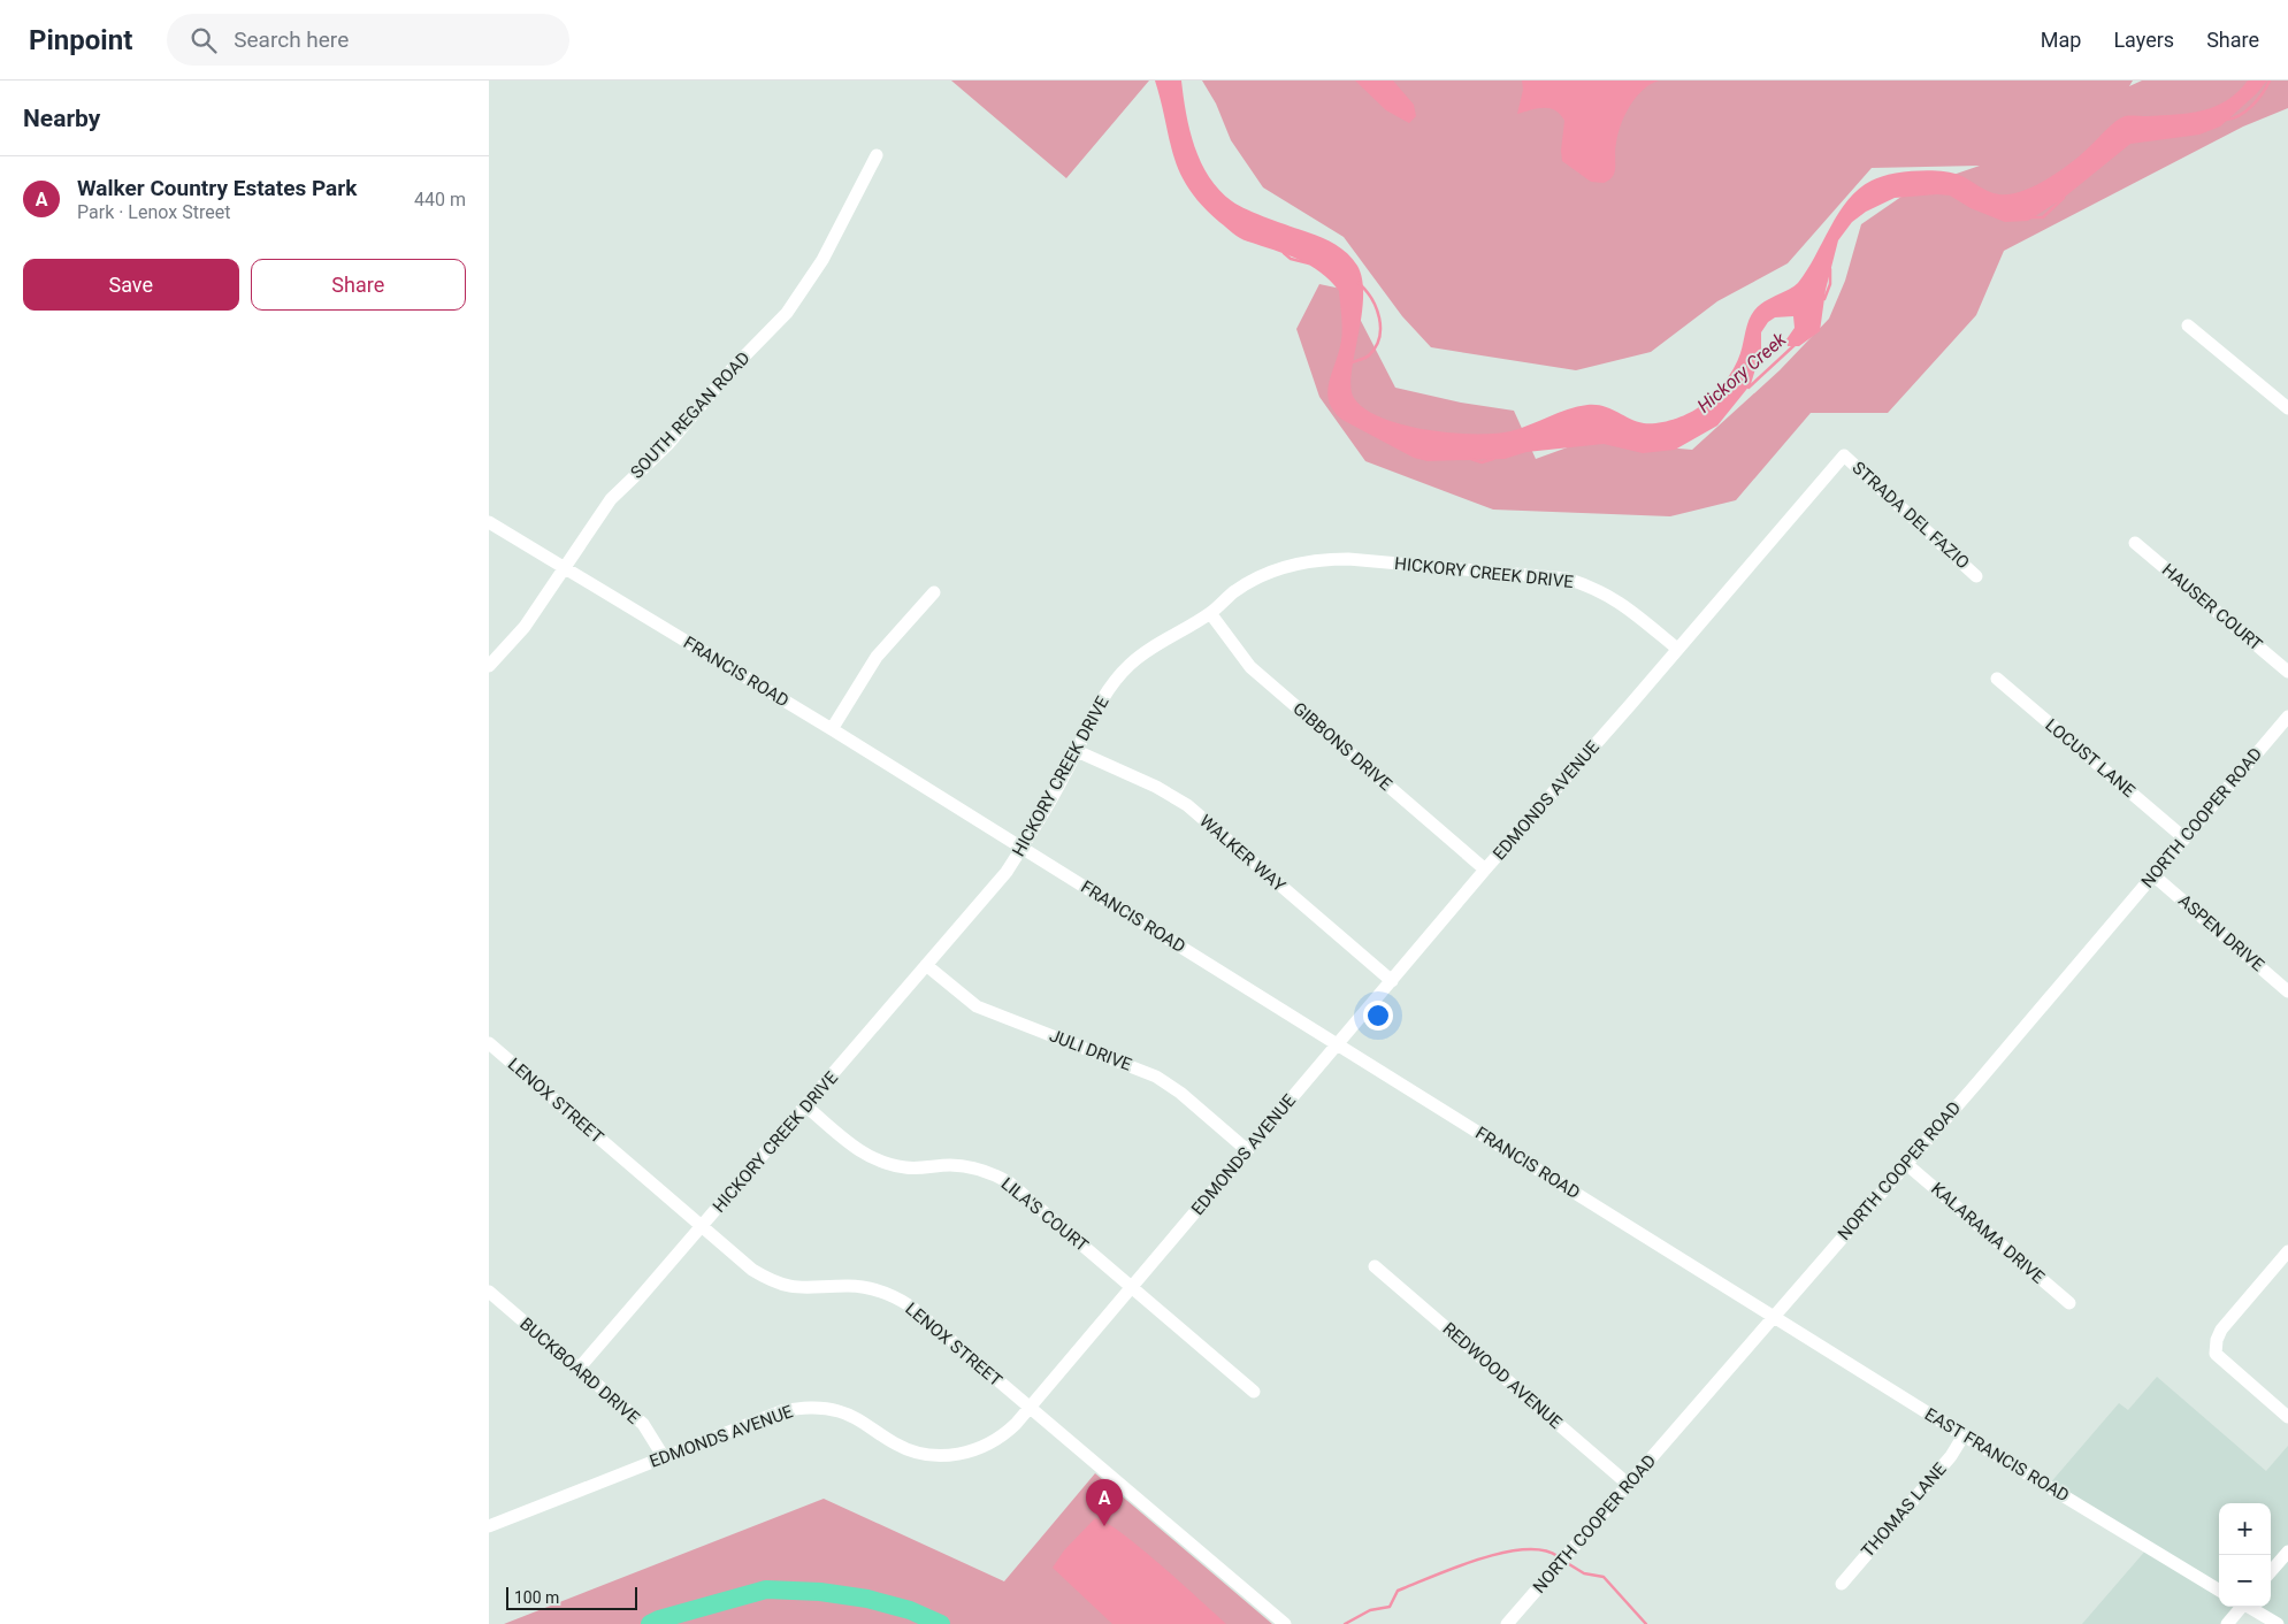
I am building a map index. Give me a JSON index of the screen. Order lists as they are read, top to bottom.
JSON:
{
  "streets": {
    "street": [
      "SOUTH REGAN ROAD",
      "STRADA DEL FAZIO",
      "HICKORY CREEK DRIVE",
      "HAUSER COURT",
      "FRANCIS ROAD",
      "GIBBONS DRIVE",
      "LOCUST LANE",
      "EDMONDS AVENUE",
      "NORTH COOPER ROAD",
      "WALKER WAY",
      "ASPEN DRIVE",
      "JULI DRIVE",
      "LENOX STREET",
      "LILA'S COURT",
      "KALARAMA DRIVE",
      "BUCKBOARD DRIVE",
      "REDWOOD AVENUE",
      "EAST FRANCIS ROAD",
      "THOMAS LANE"
    ]
  },
  "crossings": [
    ["SOUTH REGAN ROAD", "FRANCIS ROAD"],
    ["STRADA DEL FAZIO", "EDMONDS AVENUE"],
    ["HICKORY CREEK DRIVE", "FRANCIS ROAD"],
    ["HICKORY CREEK DRIVE", "GIBBONS DRIVE"],
    ["HICKORY CREEK DRIVE", "EDMONDS AVENUE"],
    ["HICKORY CREEK DRIVE", "WALKER WAY"],
    ["HICKORY CREEK DRIVE", "JULI DRIVE"],
    ["HICKORY CREEK DRIVE", "LENOX STREET"],
    ["HICKORY CREEK DRIVE", "LILA'S COURT"],
    ["HICKORY CREEK DRIVE", "BUCKBOARD DRIVE"],
    ["FRANCIS ROAD", "EDMONDS AVENUE"],
    ["FRANCIS ROAD", "NORTH COOPER ROAD"],
    ["FRANCIS ROAD", "EAST FRANCIS ROAD"],
    ["GIBBONS DRIVE", "EDMONDS AVENUE"],
    ["LOCUST LANE", "NORTH COOPER ROAD"],
    ["EDMONDS AVENUE", "WALKER WAY"],
    ["EDMONDS AVENUE", "JULI DRIVE"],
    ["EDMONDS AVENUE", "LENOX STREET"],
    ["EDMONDS AVENUE", "LILA'S COURT"],
    ["EDMONDS AVENUE", "BUCKBOARD DRIVE"],
    ["NORTH COOPER ROAD", "ASPEN DRIVE"],
    ["NORTH COOPER ROAD", "KALARAMA DRIVE"],
    ["NORTH COOPER ROAD", "REDWOOD AVENUE"],
    ["NORTH COOPER ROAD", "EAST FRANCIS ROAD"],
    ["EAST FRANCIS ROAD", "THOMAS LANE"]
  ],
  "water": ["Hickory Creek"],
  "scale_bar": "100 m",
  "page": {
    "header": "Pinpoint",
    "search": "Search here",
    "nav": ["Map", "Layers", "Share"],
    "heading": "Nearby",
    "list": [
      {
        "mark": "A",
        "name": "Walker Country Estates Park",
        "note": "Park · Lenox Street",
        "value": "440 m"
      }
    ],
    "buttons": ["Save", "Share"],
    "pins": "A",
    "map_buttons": ["+", "−"],
    "scale": "100 m"
  }
}
